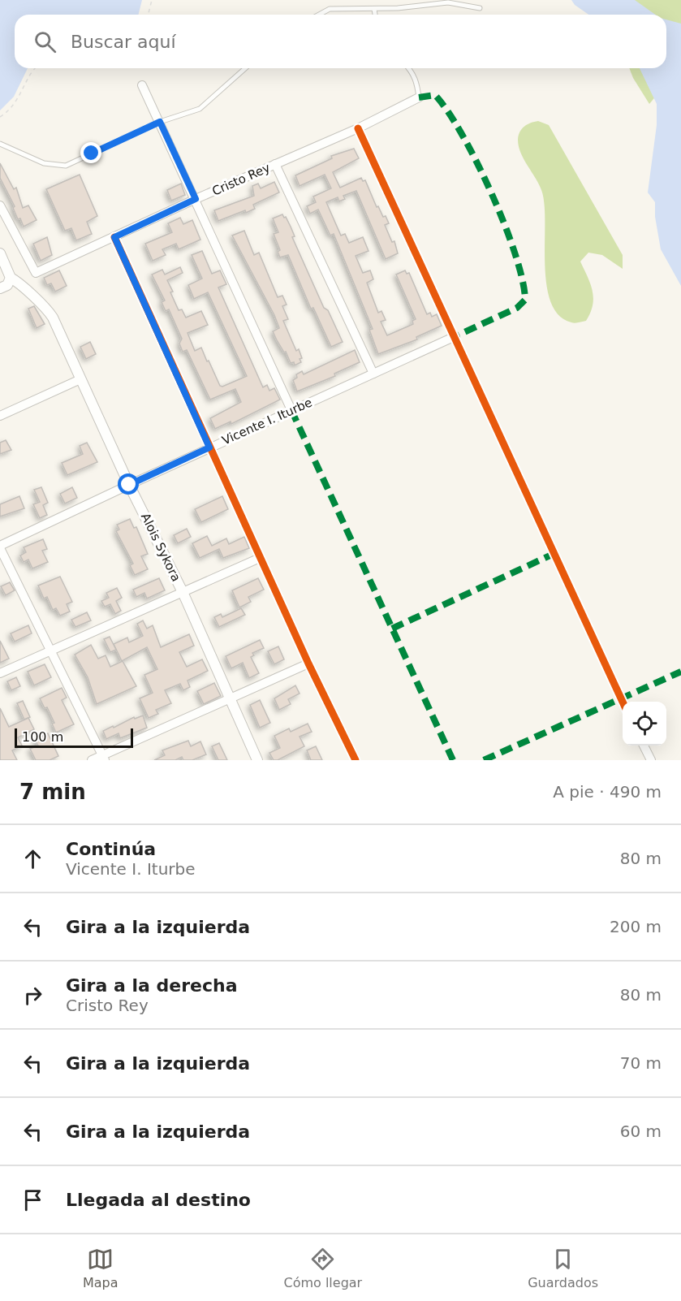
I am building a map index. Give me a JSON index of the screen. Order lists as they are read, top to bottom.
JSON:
{
  "streets": {
    "street": ["Cristo Rey", "Vicente I. Iturbe", "Alois Sykora"]
  },
  "crossings": [
    ["Vicente I. Iturbe", "Alois Sykora"]
  ],
  "scale_bar": "100 m",
  "page": {
    "search": "Buscar aquí",
    "scale": "100 m",
    "heading": ["7 min", "A pie · 490 m"],
    "list": [
      ["Continúa", "Vicente I. Iturbe", "80 m"],
      ["Gira a la izquierda", "200 m"],
      ["Gira a la derecha", "Cristo Rey", "80 m"],
      ["Gira a la izquierda", "70 m"],
      ["Gira a la izquierda", "60 m"],
      "Llegada al destino"
    ],
    "nav": ["Mapa", "Cómo llegar", "Guardados"]
  }
}
